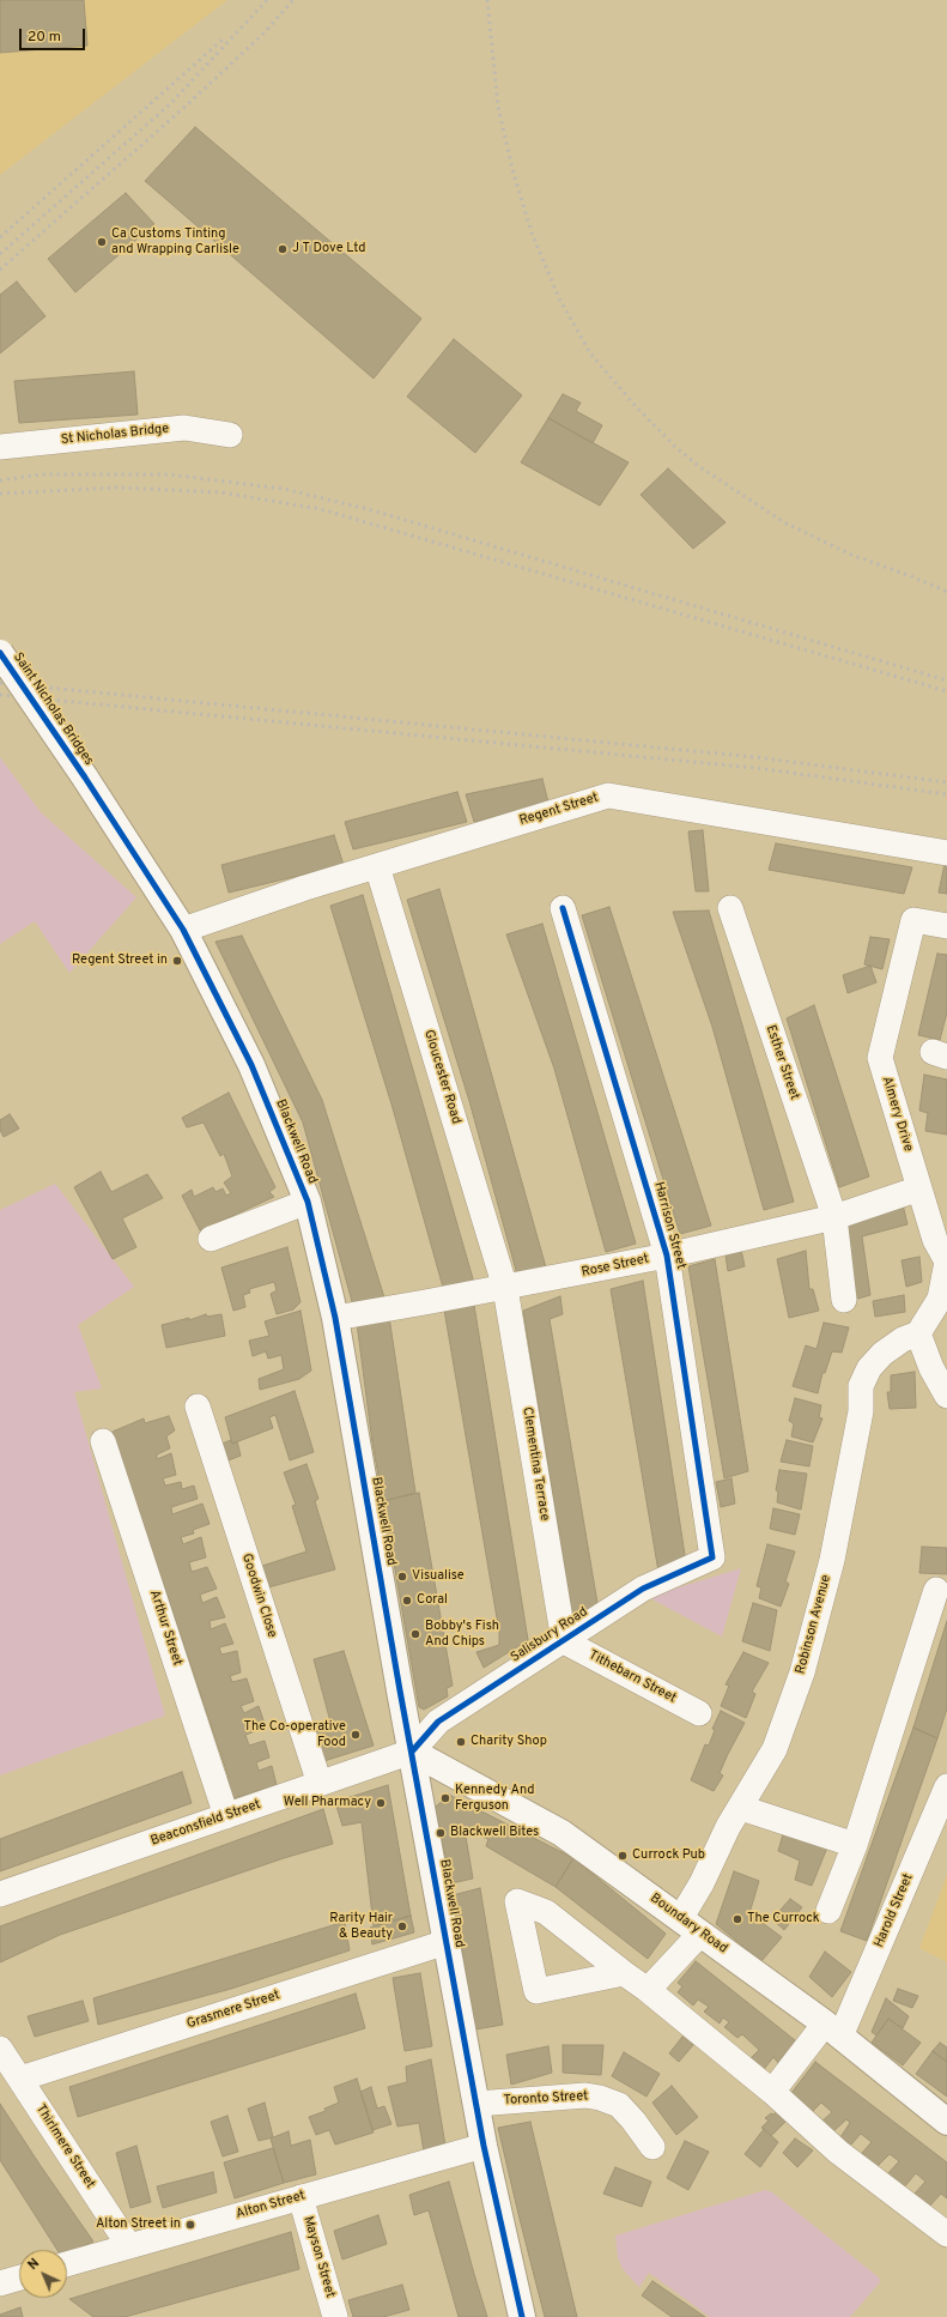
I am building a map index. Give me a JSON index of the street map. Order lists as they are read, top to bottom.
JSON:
{
  "streets": {
    "street": [
      "St Nicholas Bridge",
      "Saint Nicholas Bridges",
      "Regent Street",
      "Esther Street",
      "Gloucester Road",
      "Almery Drive",
      "Blackwell Road",
      "Harrison Street",
      "Rose Street",
      "Clementina Terrace",
      "Goodwin Close",
      "Robinson Avenue",
      "Arthur Street",
      "Salisbury Road",
      "Tithebarn Street",
      "Beaconsfield Street",
      "Harold Street",
      "Boundary Road",
      "Grasmere Street",
      "Toronto Street",
      "Thirlmere Street",
      "Alton Street",
      "Mayson Street"
    ]
  },
  "crossings": [
    ["Saint Nicholas Bridges", "Blackwell Road"],
    ["Regent Street", "Gloucester Road"],
    ["Regent Street", "Blackwell Road"],
    ["Esther Street", "Rose Street"],
    ["Gloucester Road", "Rose Street"],
    ["Gloucester Road", "Clementina Terrace"],
    ["Almery Drive", "Rose Street"],
    ["Almery Drive", "Robinson Avenue"],
    ["Blackwell Road", "Rose Street"],
    ["Blackwell Road", "Salisbury Road"],
    ["Blackwell Road", "Beaconsfield Street"],
    ["Blackwell Road", "Boundary Road"],
    ["Blackwell Road", "Grasmere Street"],
    ["Blackwell Road", "Toronto Street"],
    ["Blackwell Road", "Alton Street"],
    ["Harrison Street", "Rose Street"],
    ["Harrison Street", "Salisbury Road"],
    ["Rose Street", "Clementina Terrace"],
    ["Clementina Terrace", "Salisbury Road"],
    ["Clementina Terrace", "Tithebarn Street"],
    ["Goodwin Close", "Beaconsfield Street"],
    ["Robinson Avenue", "Boundary Road"],
    ["Arthur Street", "Beaconsfield Street"],
    ["Salisbury Road", "Tithebarn Street"],
    ["Salisbury Road", "Beaconsfield Street"],
    ["Salisbury Road", "Boundary Road"],
    ["Beaconsfield Street", "Boundary Road"],
    ["Harold Street", "Boundary Road"],
    ["Grasmere Street", "Thirlmere Street"],
    ["Thirlmere Street", "Alton Street"],
    ["Alton Street", "Mayson Street"]
  ],
  "places": [
    "Ca Customs Tinting and Wrapping Carlisle",
    "J T Dove Ltd",
    "Regent Street in",
    "Visualise",
    "Coral",
    "Bobby's Fish And Chips",
    "The Co-operative Food",
    "Charity Shop",
    "Kennedy And Ferguson",
    "Well Pharmacy",
    "Blackwell Bites",
    "Currock Pub",
    "The Currock",
    "Rarity Hair & Beauty",
    "Alton Street in"
  ],
  "scale_bar": "20 m",
  "north": "top left"
}
